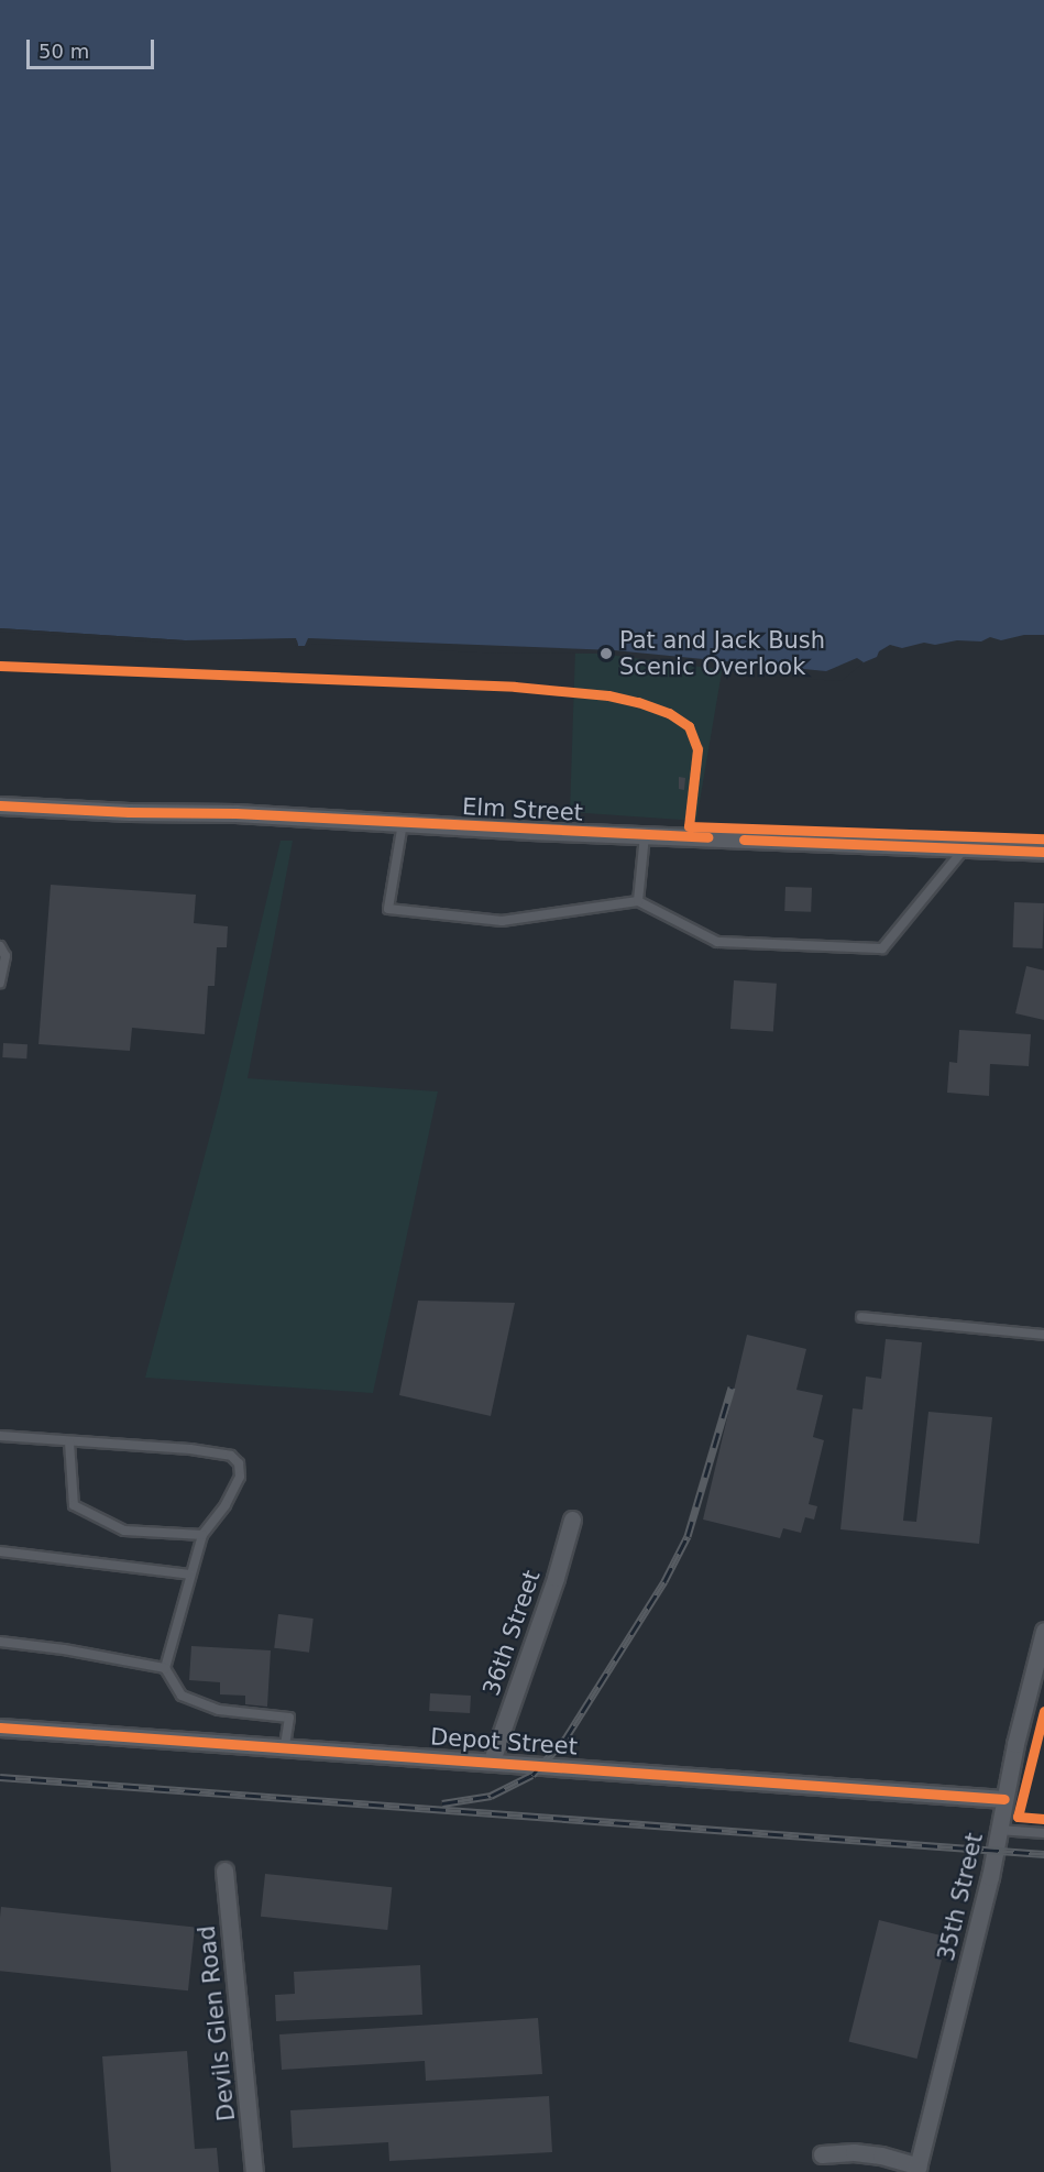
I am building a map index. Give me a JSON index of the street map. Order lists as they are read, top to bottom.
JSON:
{
  "streets": {
    "street": [
      "Elm Street",
      "36th Street",
      "Depot Street",
      "35th Street",
      "Devils Glen Road"
    ]
  },
  "crossings": [
    ["36th Street", "Depot Street"],
    ["Depot Street", "35th Street"]
  ],
  "places": ["Pat and Jack Bush Scenic Overlook"],
  "scale_bar": "50 m"
}
